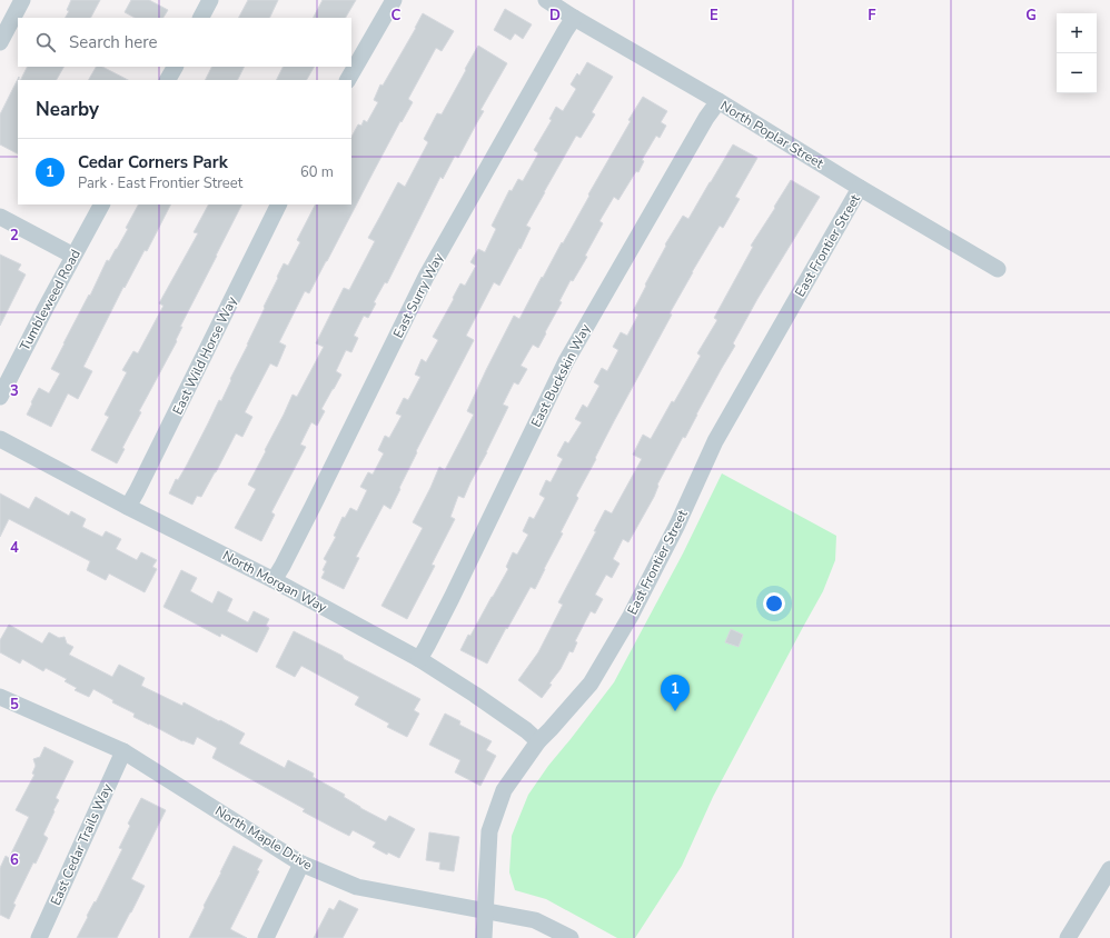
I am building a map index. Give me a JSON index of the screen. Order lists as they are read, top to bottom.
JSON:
{
  "streets": {
    "street": [
      "North Poplar Street",
      "East Frontier Street",
      "East Surry Way",
      "Tumbleweed Road",
      "East Wild Horse Way",
      "East Buckskin Way",
      "North Morgan Way",
      "North Maple Drive",
      "East Cedar Trails Way"
    ]
  },
  "crossings": [
    ["North Poplar Street", "East Frontier Street"],
    ["North Poplar Street", "East Surry Way"],
    ["North Poplar Street", "East Buckskin Way"],
    ["East Frontier Street", "North Morgan Way"],
    ["East Frontier Street", "North Maple Drive"],
    ["East Surry Way", "North Morgan Way"],
    ["East Wild Horse Way", "North Morgan Way"],
    ["East Buckskin Way", "North Morgan Way"],
    ["North Maple Drive", "East Cedar Trails Way"]
  ],
  "page": {
    "map_buttons": ["+", "−"],
    "search": "Search here",
    "heading": "Nearby",
    "list": [
      {
        "mark": "1",
        "name": "Cedar Corners Park",
        "note": "Park · East Frontier Street",
        "value": "60 m"
      }
    ],
    "pins": "1"
  },
  "grid": {
    "columns": [
      "C",
      "D",
      "E",
      "F",
      "G"
    ],
    "rows": [
      "2",
      "3",
      "4",
      "5",
      "6"
    ]
  }
}
